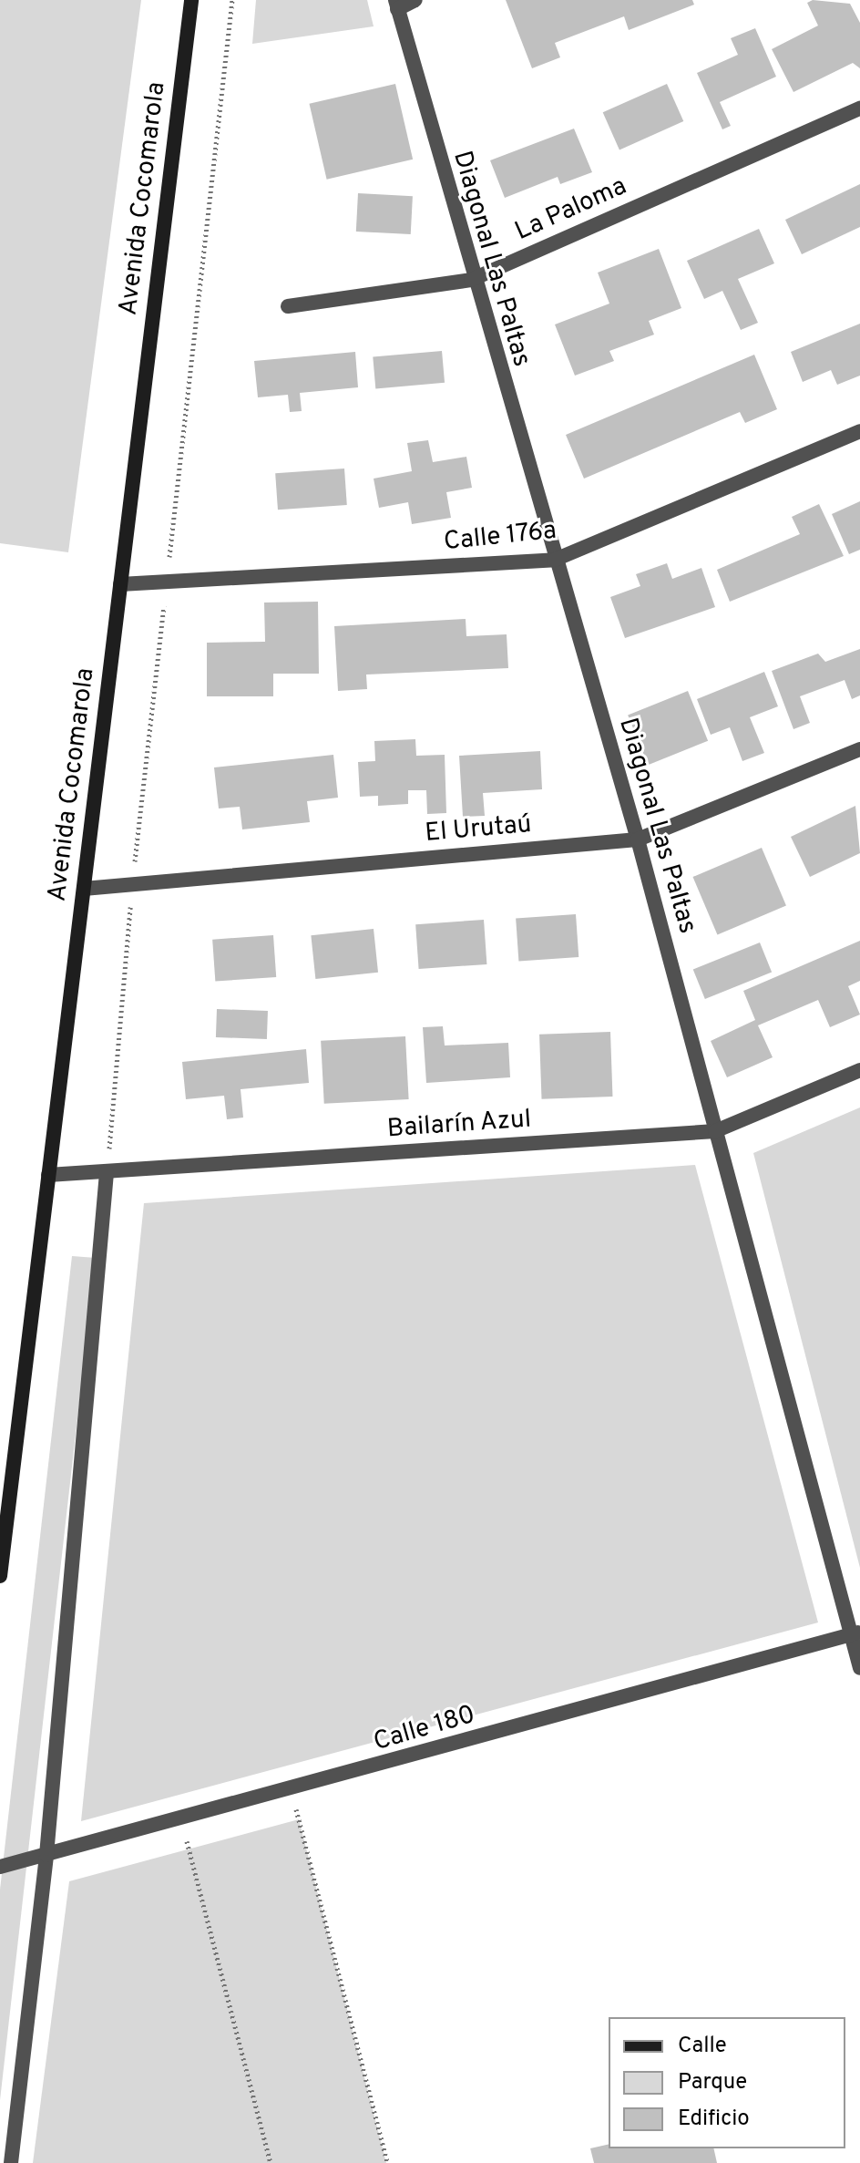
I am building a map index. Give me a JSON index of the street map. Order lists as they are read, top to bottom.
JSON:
{
  "streets": {
    "main road": ["Avenida Cocomarola"],
    "street": [
      "La Paloma",
      "Diagonal Las Paltas",
      "Calle 176a",
      "El Urutaú",
      "Bailarín Azul",
      "Calle 180"
    ]
  },
  "crossings": [
    ["Avenida Cocomarola", "Calle 176a"],
    ["Avenida Cocomarola", "El Urutaú"],
    ["Avenida Cocomarola", "Bailarín Azul"],
    ["La Paloma", "Diagonal Las Paltas"],
    ["Diagonal Las Paltas", "Calle 176a"],
    ["Diagonal Las Paltas", "El Urutaú"],
    ["Diagonal Las Paltas", "Bailarín Azul"],
    ["Diagonal Las Paltas", "Calle 180"]
  ],
  "legend": ["Calle", "Parque", "Edificio"]
}
